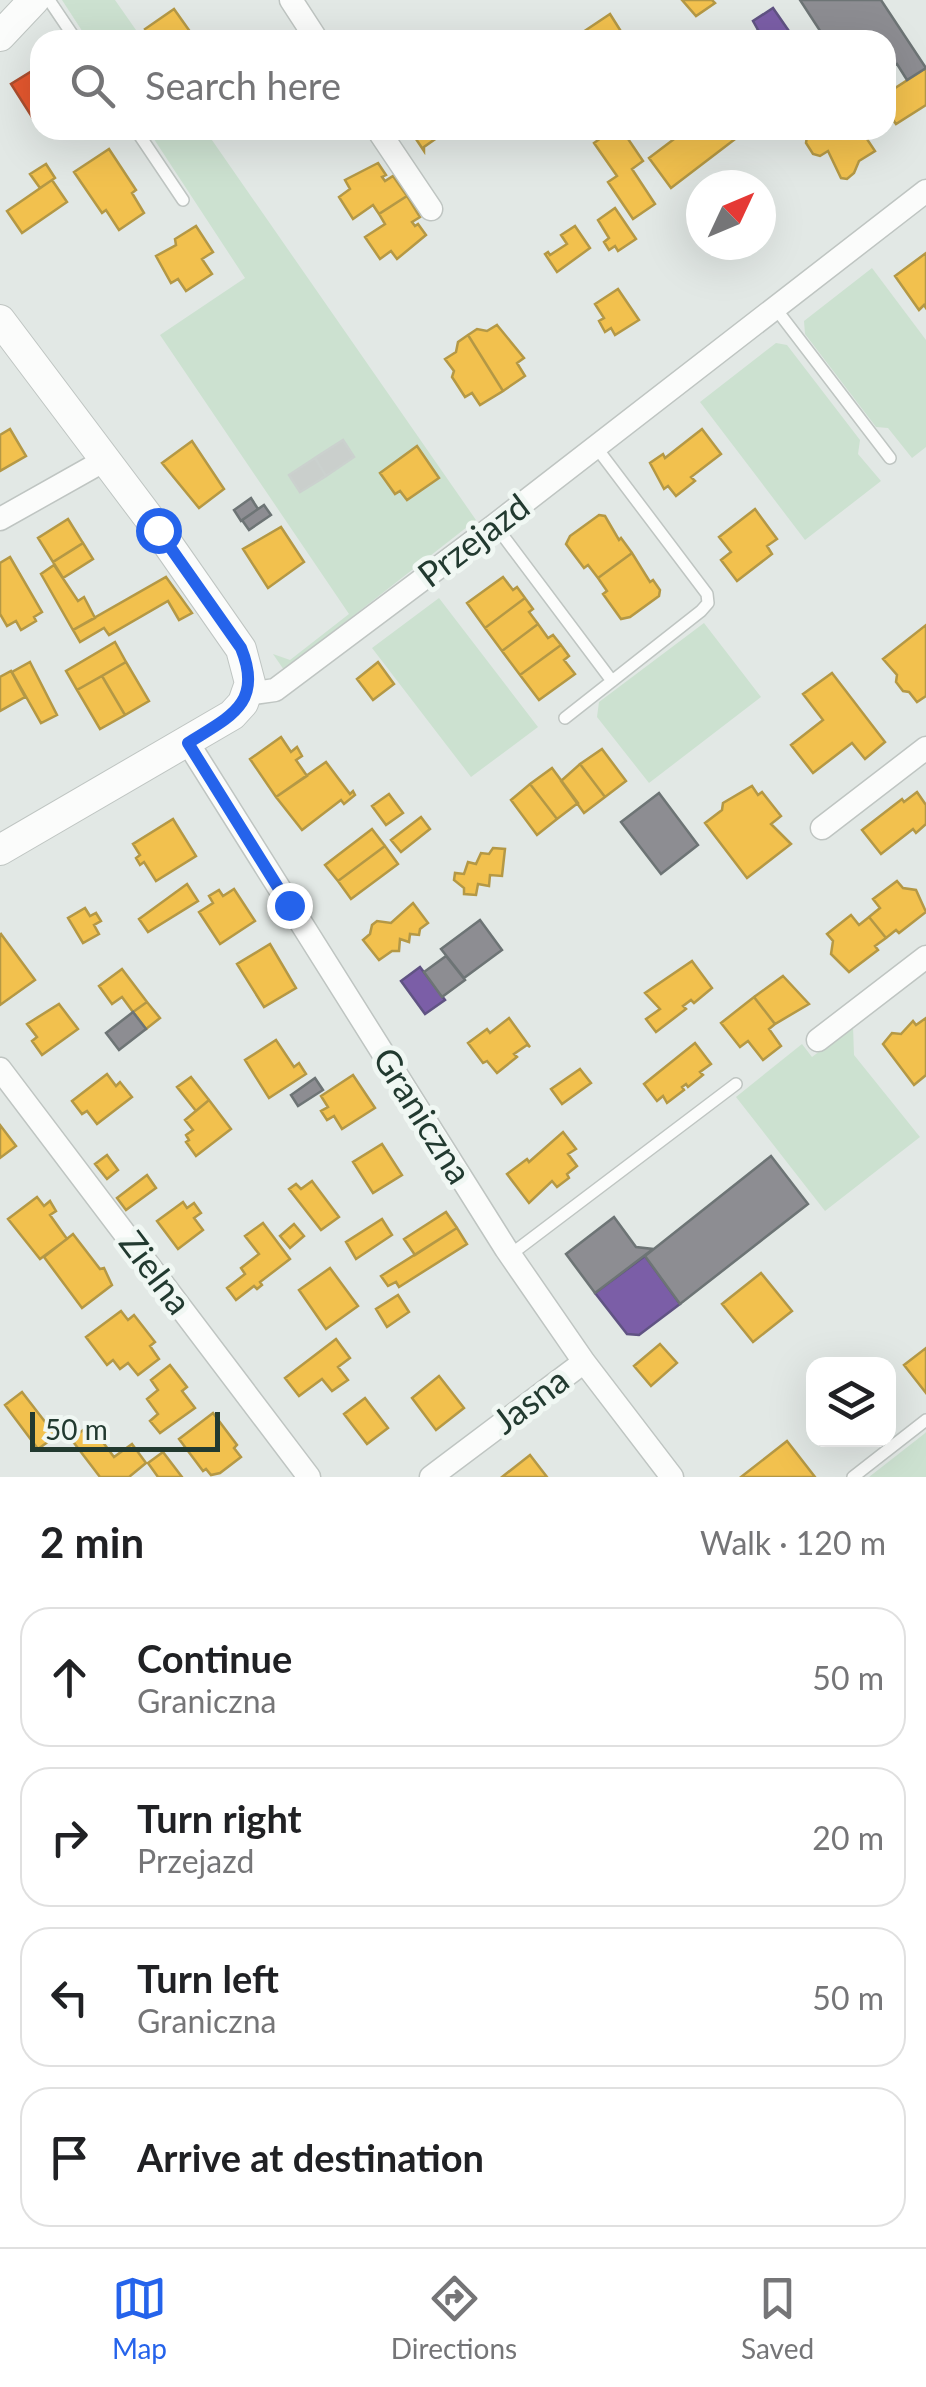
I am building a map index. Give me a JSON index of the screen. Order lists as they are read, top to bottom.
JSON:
{
  "streets": {
    "street": [
      "Przejazd",
      "Graniczna",
      "Zielna",
      "Jasna"
    ]
  },
  "crossings": [
    ["Przejazd", "Graniczna"],
    ["Graniczna", "Jasna"]
  ],
  "scale_bar": "50 m",
  "north": "top right",
  "page": {
    "search": "Search here",
    "scale": "50 m",
    "heading": ["2 min", "Walk · 120 m"],
    "list": [
      ["Continue", "Graniczna", "50 m"],
      ["Turn right", "Przejazd", "20 m"],
      ["Turn left", "Graniczna", "50 m"],
      "Arrive at destination"
    ],
    "nav": ["Map", "Directions", "Saved"]
  }
}
